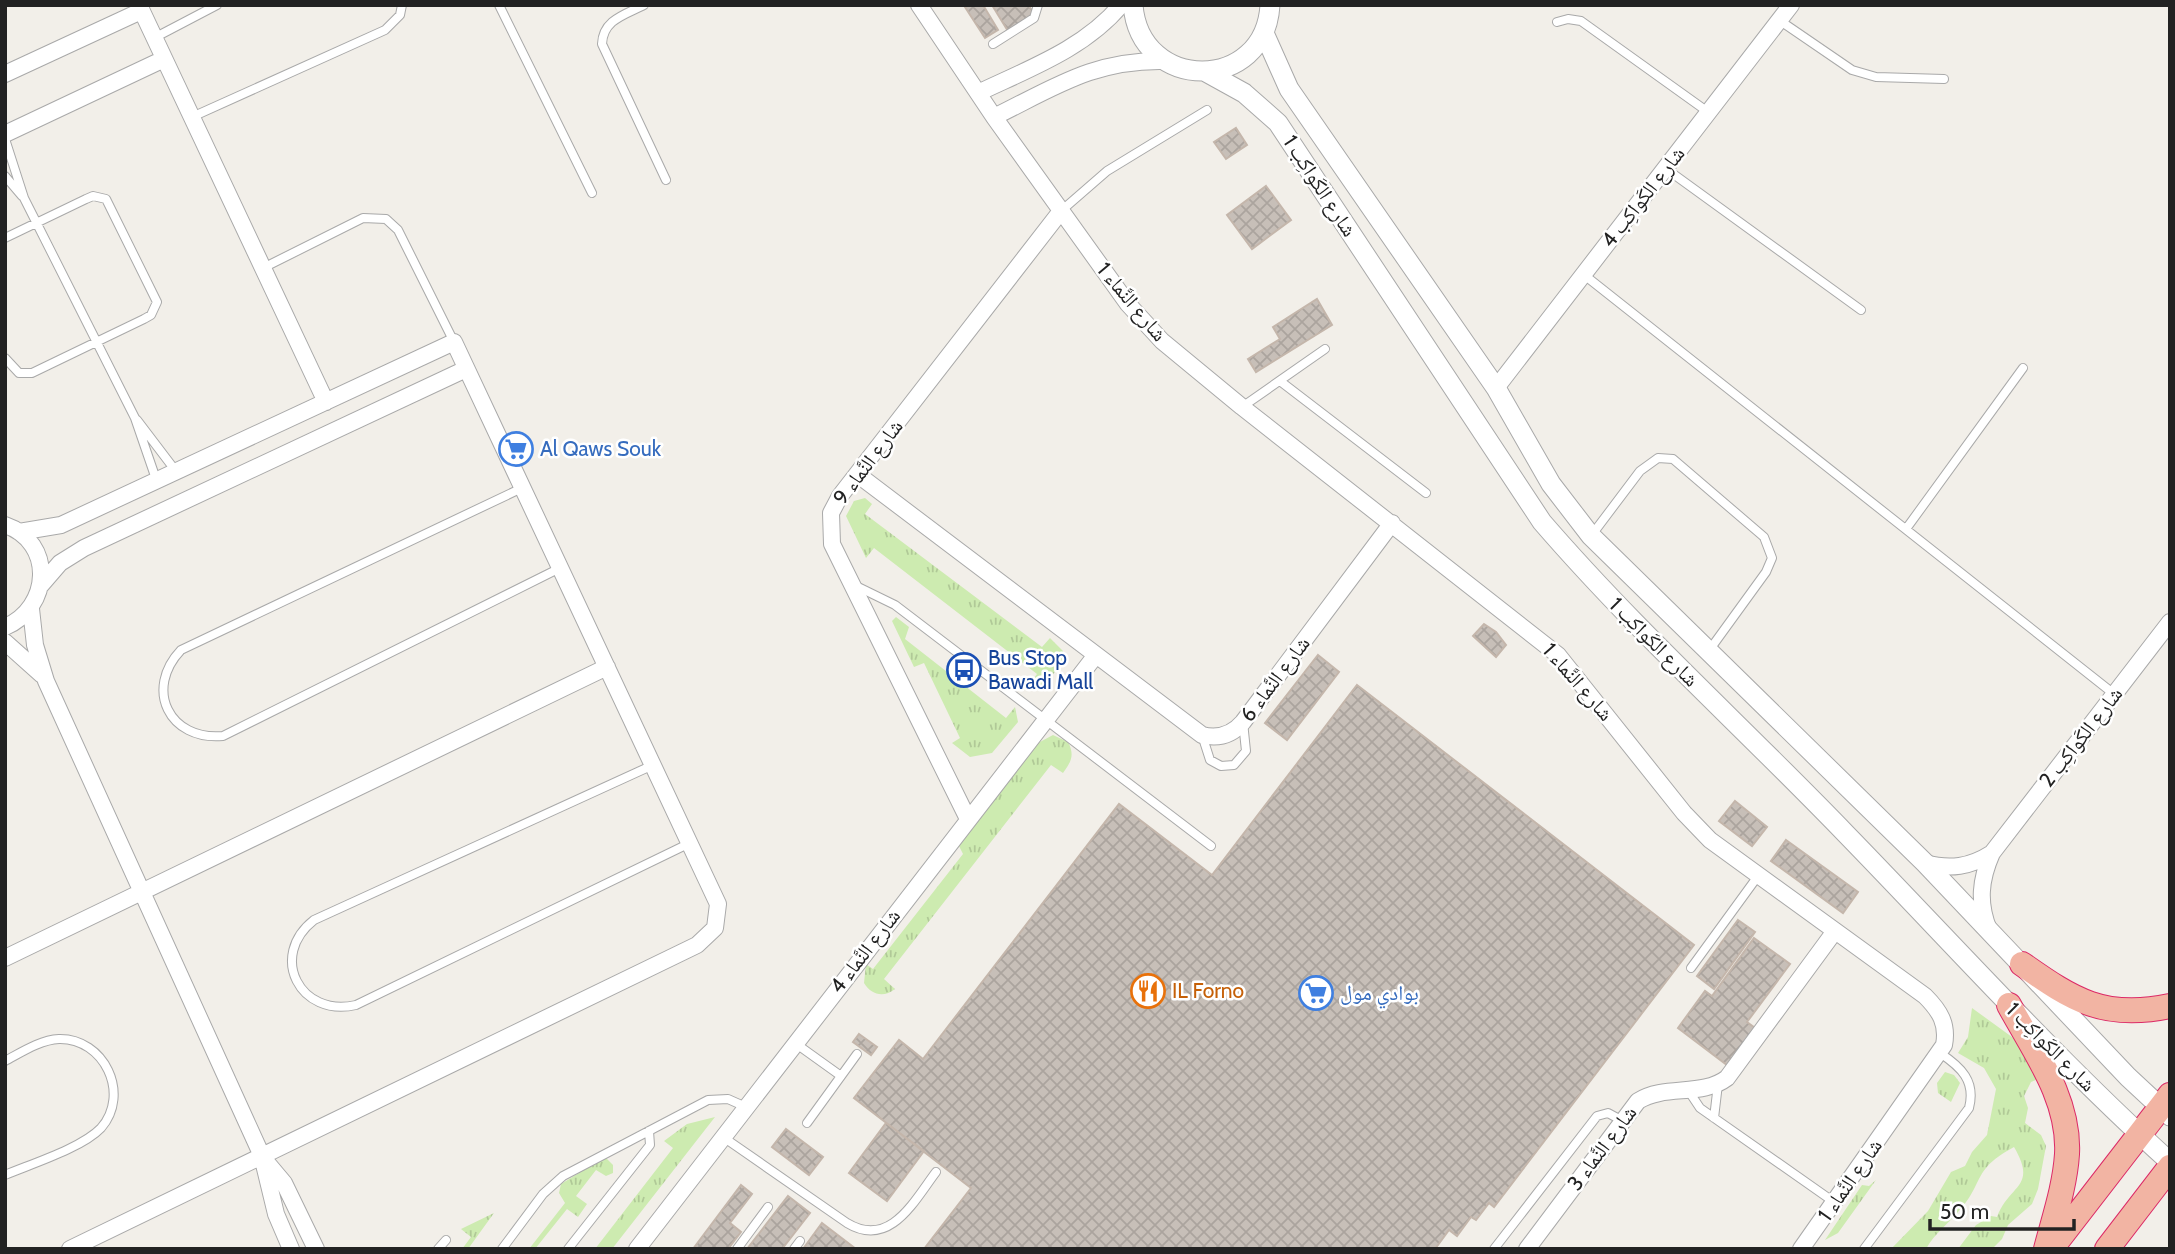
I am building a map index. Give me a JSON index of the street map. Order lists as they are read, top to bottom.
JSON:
{
  "streets": {
    "street": [
      "شارع الكَواكِب 1",
      "شارع الكَواكِب 4",
      "شارع النَّماء 1",
      "شارع النَّماء 9",
      "شارع النَّماء 6",
      "شارع الكَواكِب 2",
      "شارع النَّماء 4",
      "شارع النَّماء 3"
    ]
  },
  "crossings": [
    ["شارع الكَواكِب 1", "شارع الكَواكِب 4"],
    ["شارع الكَواكِب 1", "شارع الكَواكِب 2"],
    ["شارع النَّماء 1", "شارع النَّماء 9"],
    ["شارع النَّماء 1", "شارع النَّماء 6"],
    ["شارع النَّماء 9", "شارع النَّماء 4"]
  ],
  "places": {
    "supermarket": ["Al Qaws Souk", "بوادي مول"],
    "bus stop": ["Bus Stop Bawadi Mall"],
    "restaurant": ["IL Forno"]
  },
  "scale_bar": "50 m"
}
